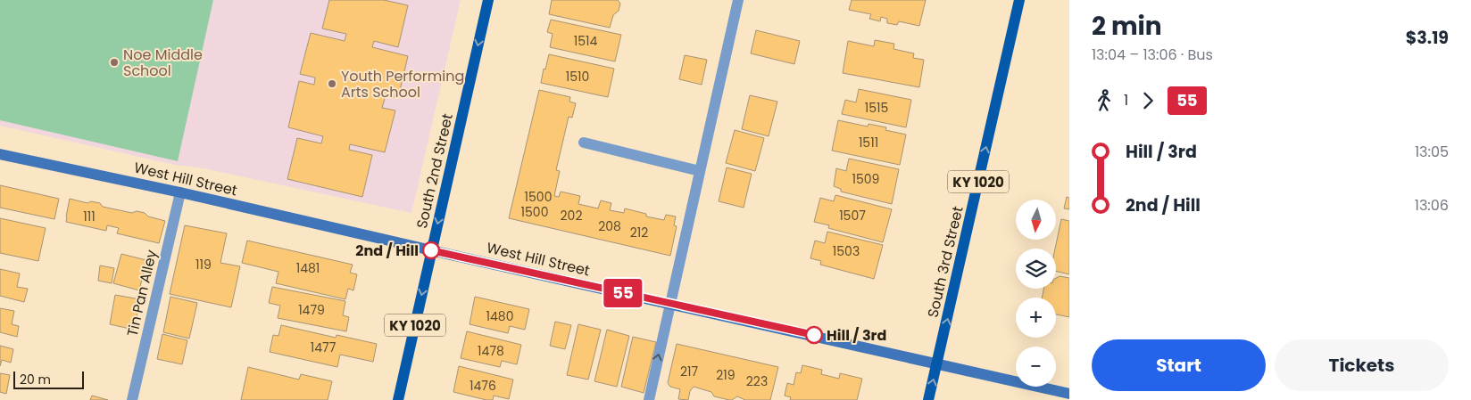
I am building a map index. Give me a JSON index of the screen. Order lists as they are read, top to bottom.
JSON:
{
  "streets": {
    "main road": ["South 2nd Street", "KY 1020", "South 3rd Street"],
    "street": ["West Hill Street"],
    "lane": ["Tin Pan Alley"]
  },
  "crossings": [
    ["South 2nd Street", "West Hill Street"],
    ["West Hill Street", "South 3rd Street"],
    ["West Hill Street", "Tin Pan Alley"]
  ],
  "one_way": ["South 2nd Street", "South 3rd Street"],
  "places": [
    "Noe Middle School",
    "Youth Performing Arts School",
    "2nd / Hill",
    "Hill / 3rd"
  ],
  "lines": ["bus line 55"],
  "house_numbers": [
    "1514",
    "1510",
    "1515",
    "1511",
    "1509",
    "1500",
    "1500",
    "202",
    "1507",
    "111",
    "208",
    "212",
    "1503",
    "119",
    "1481",
    "1479",
    "1480",
    "1477",
    "1478",
    "217",
    "219",
    "223",
    "1476"
  ],
  "scale_bar": "20 m",
  "north": "bottom",
  "page": {
    "on_map": "55",
    "heading": ["2 min", "13:04 – 13:06 · Bus", "$3.19"],
    "legs": ["1", "55"],
    "list": [
      {
        "name": "Hill / 3rd",
        "value": "13:05"
      },
      {
        "name": "2nd / Hill",
        "value": "13:06"
      }
    ],
    "map_buttons": ["+", "−"],
    "buttons": ["Start", "Tickets"],
    "scale": "20 m"
  }
}
